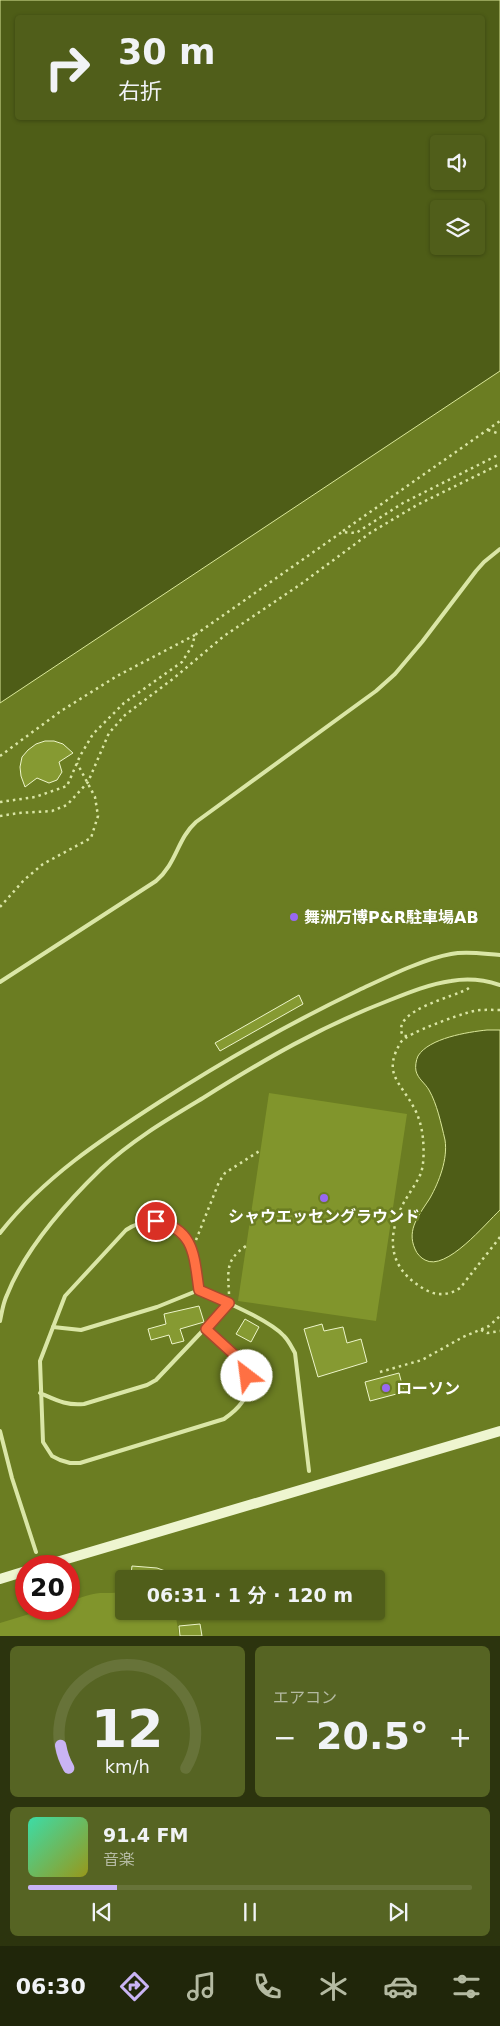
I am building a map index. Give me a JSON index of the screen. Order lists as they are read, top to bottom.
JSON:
{
  "places": ["舞洲万博P&R駐車場AB", "シャウエッセングラウンド", "ローソン"],
  "page": {
    "turn": ["30 m", "右折"],
    "limit": "20",
    "trip": "06:31 · 1 分 · 120 m",
    "tile": "エアコン",
    "heat": ["−", "20.5°", "+"],
    "song": ["91.4 FM", "音楽"],
    "tabs": "06:30",
    "gauge": ["12", "km/h"]
  }
}
